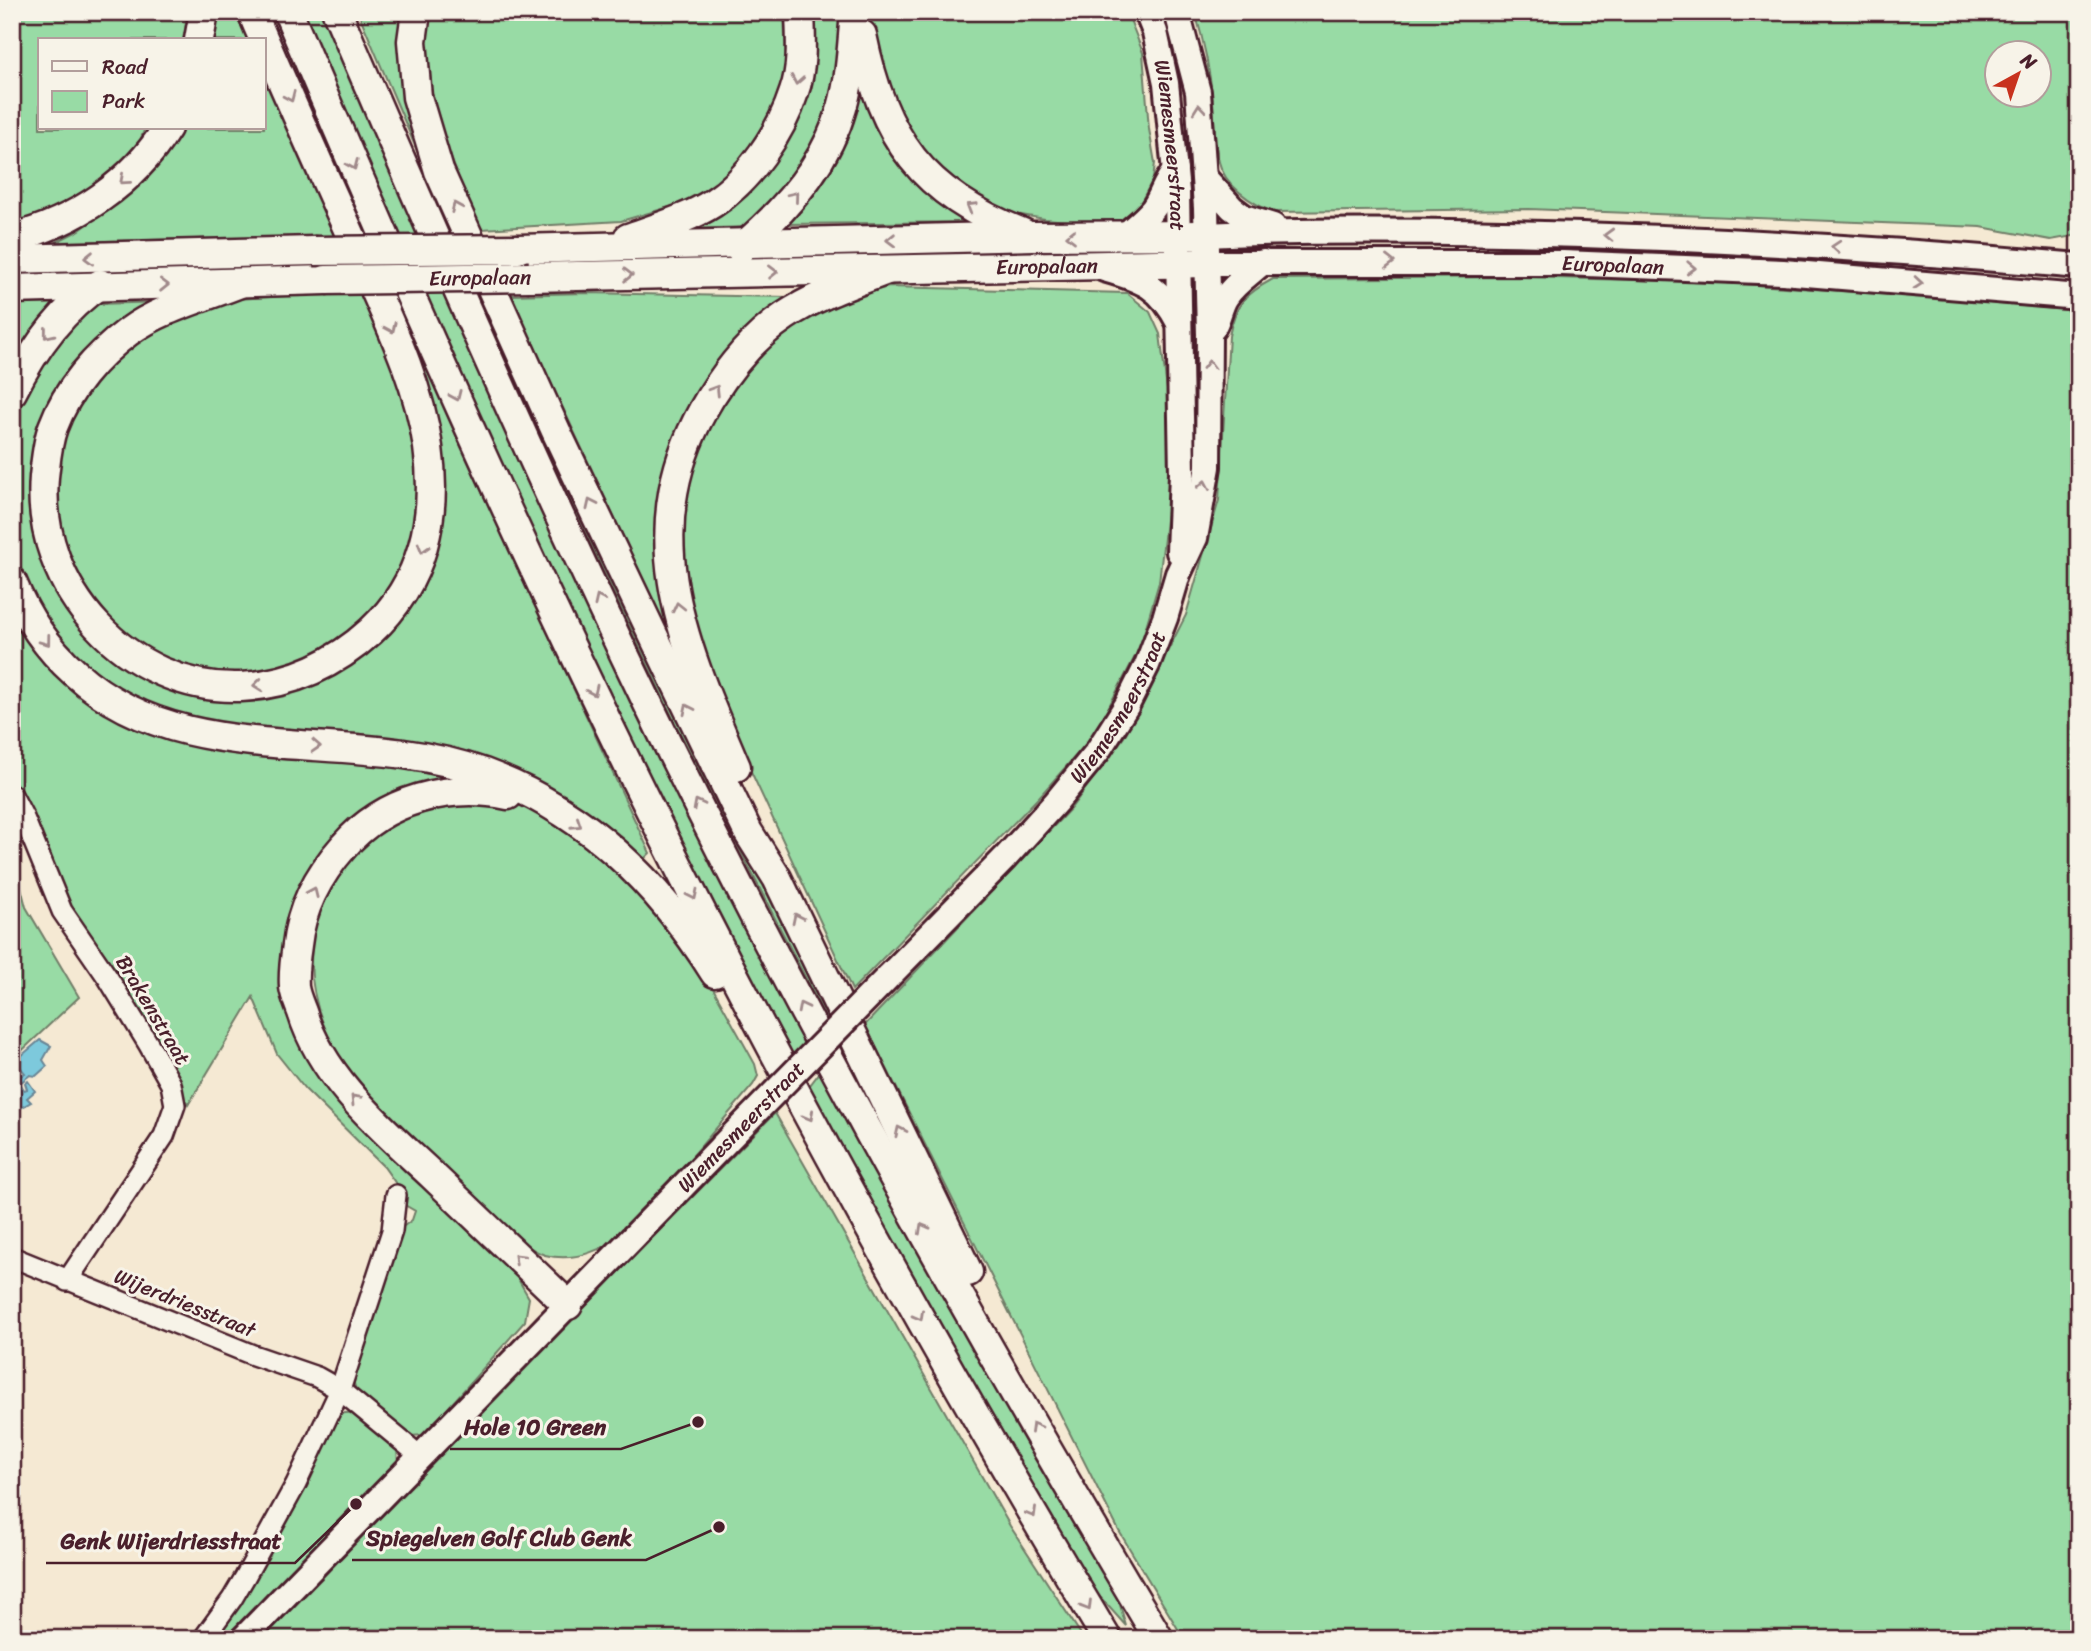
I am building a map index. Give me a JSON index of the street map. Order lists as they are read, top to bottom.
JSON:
{
  "streets": {
    "highway": ["Europalaan"],
    "main road": ["Wiemesmeerstraat"],
    "street": ["Brakenstraat", "Wijerdriesstraat"]
  },
  "crossings": [
    ["Wiemesmeerstraat", "Europalaan"],
    ["Wiemesmeerstraat", "Wijerdriesstraat"],
    ["Brakenstraat", "Wijerdriesstraat"]
  ],
  "places": ["Hole 10 Green", "Genk Wijerdriesstraat", "Spiegelven Golf Club Genk"],
  "legend": ["Road", "Park"],
  "north": "top right"
}
